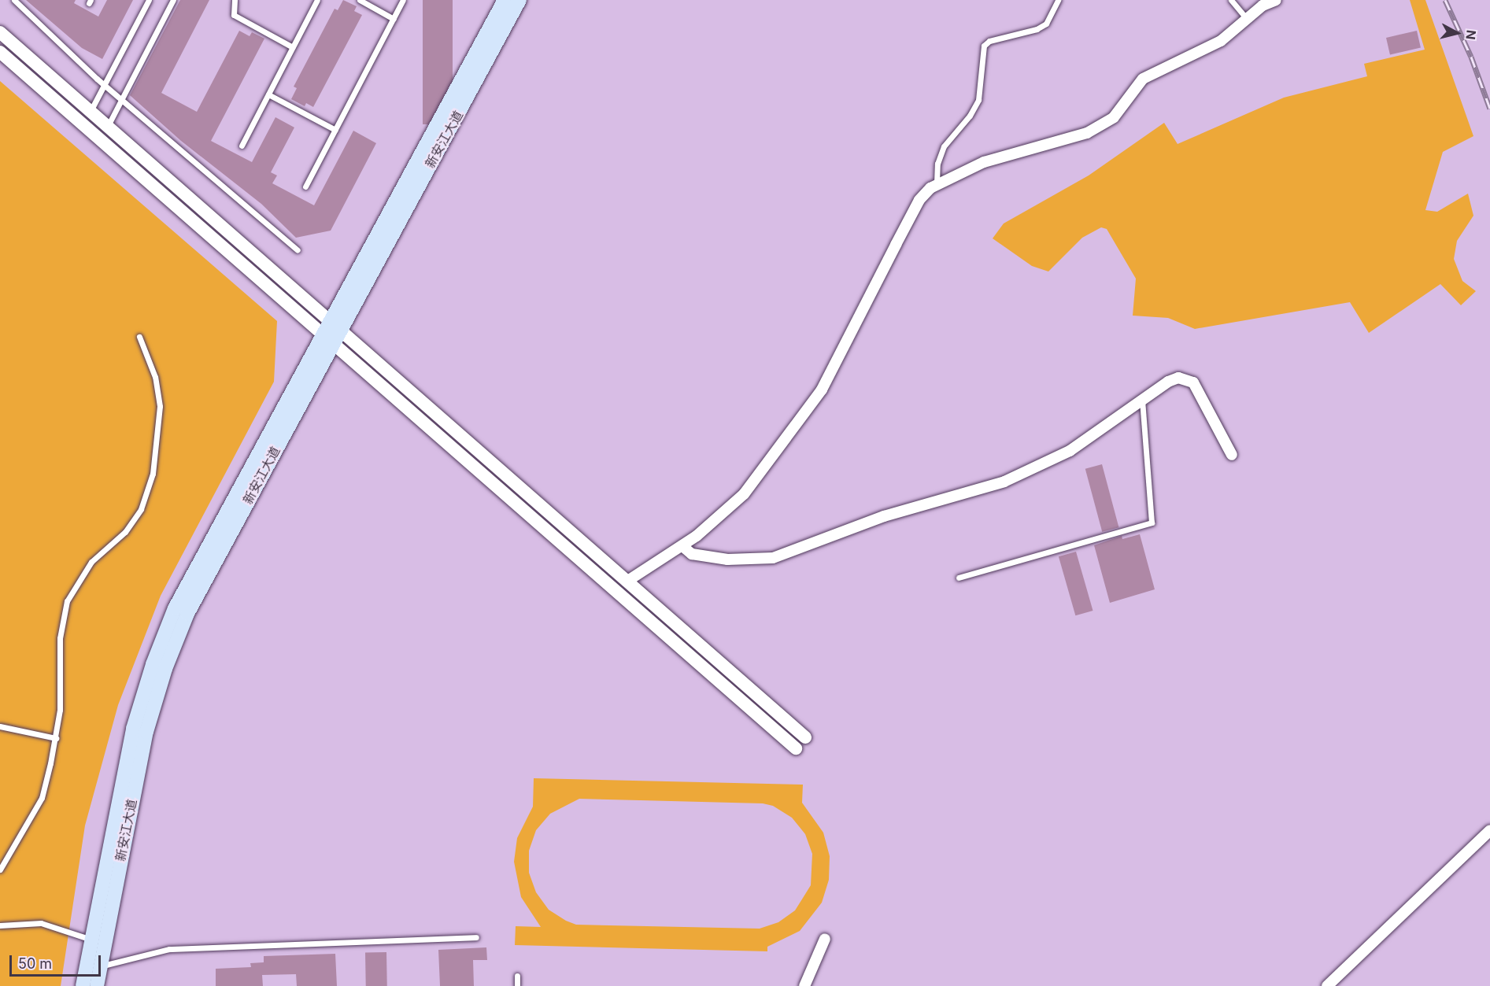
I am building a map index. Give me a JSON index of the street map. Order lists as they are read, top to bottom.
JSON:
{
  "streets": {
    "main road": ["新安江大道"]
  },
  "scale_bar": "50 m",
  "north": "right"
}
